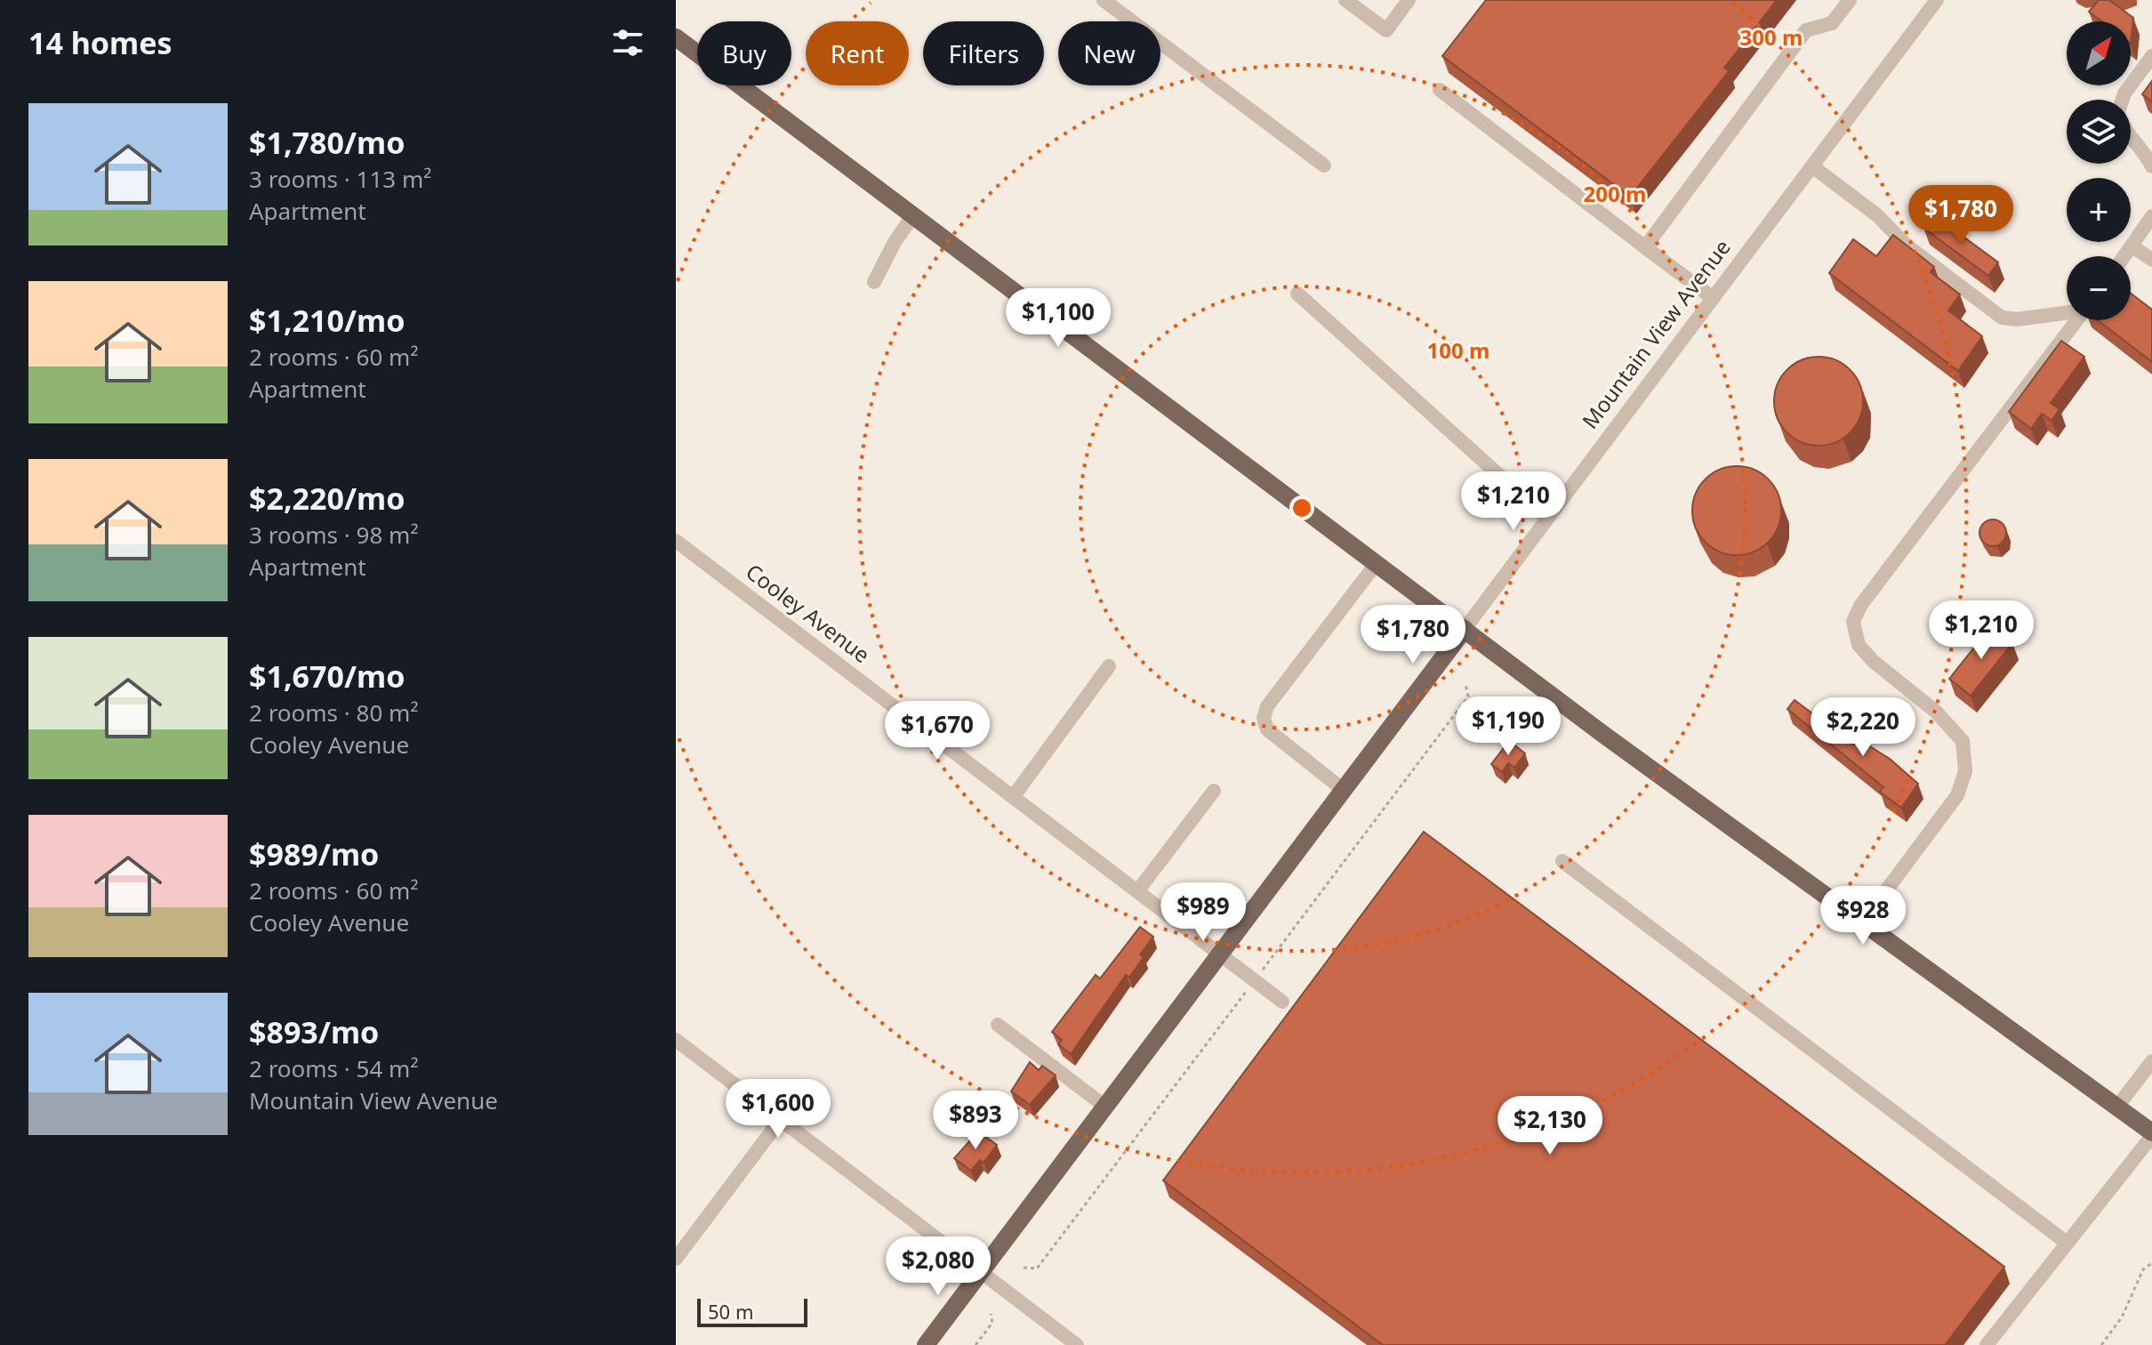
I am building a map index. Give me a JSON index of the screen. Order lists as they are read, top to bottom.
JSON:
{
  "streets": {
    "main road": ["Mountain View Avenue"],
    "street": ["Cooley Avenue"]
  },
  "crossings": [
    ["Mountain View Avenue", "Cooley Avenue"]
  ],
  "scale_bar": "50 m",
  "north": "top right",
  "page": {
    "heading": "14 homes",
    "map_buttons": ["+", "−"],
    "chip": [
      "Buy",
      "Rent",
      "Filters",
      "New"
    ],
    "list": [
      {
        "name": "$1,780/mo",
        "note": "3 rooms · 113 m² · Apartment"
      },
      {
        "name": "$1,210/mo",
        "note": "2 rooms · 60 m² · Apartment"
      },
      {
        "name": "$2,220/mo",
        "note": "3 rooms · 98 m² · Apartment"
      },
      {
        "name": "$1,670/mo",
        "note": "2 rooms · 80 m² · Cooley Avenue"
      },
      {
        "name": "$989/mo",
        "note": "2 rooms · 60 m² · Cooley Avenue"
      },
      {
        "name": "$893/mo",
        "note": "2 rooms · 54 m² · Mountain View Avenue"
      }
    ],
    "price": [
      "$1,780",
      "$1,100",
      "$1,210",
      "$1,210",
      "$1,780",
      "$1,190",
      "$2,220",
      "$1,670",
      "$989",
      "$928",
      "$1,600",
      "$893",
      "$2,130",
      "$2,080"
    ],
    "scale": "50 m"
  },
  "rings": ["300 m", "200 m", "100 m"]
}
